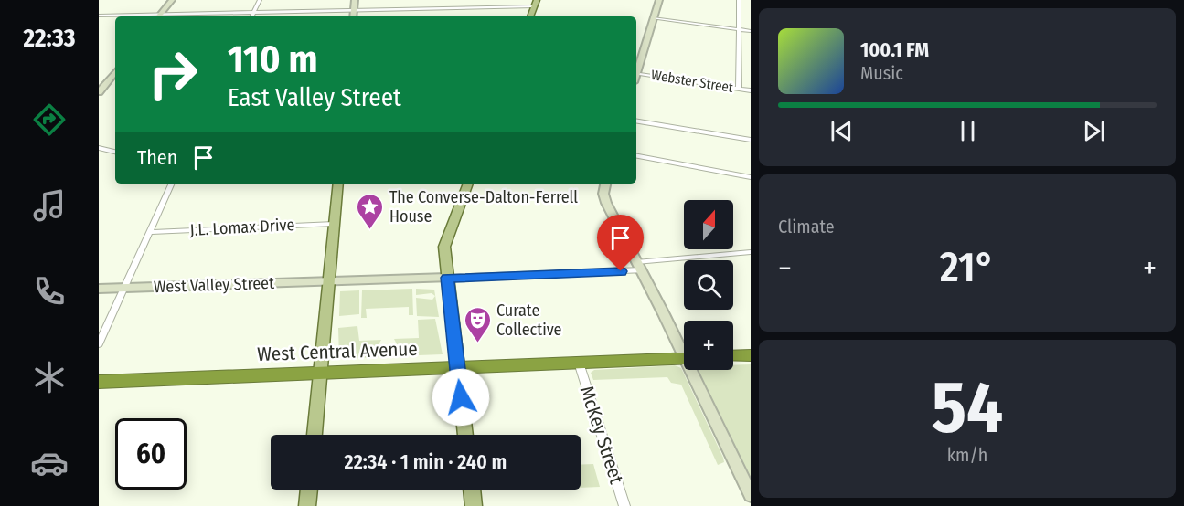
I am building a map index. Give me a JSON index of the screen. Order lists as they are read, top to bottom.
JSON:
{
  "streets": {
    "highway": ["West Central Avenue"],
    "street": [
      "Webster Street",
      "J.L. Lomax Drive",
      "West Valley Street",
      "McKey Street"
    ]
  },
  "crossings": [
    ["West Central Avenue", "McKey Street"]
  ],
  "places": {
    "place": ["The Converse-Dalton-Ferrell House"],
    "theatre": ["Curate Collective"]
  },
  "north": "top",
  "page": {
    "tabs": "22:33",
    "turn": ["110 m", "East Valley Street"],
    "song": ["100.1 FM", "Music"],
    "then": "Then",
    "tile": [
      "Climate",
      ["54", "km/h"]
    ],
    "map_buttons": "+",
    "heat": ["−", "21°", "+"],
    "limit": "60",
    "trip": "22:34 · 1 min · 240 m"
  }
}
